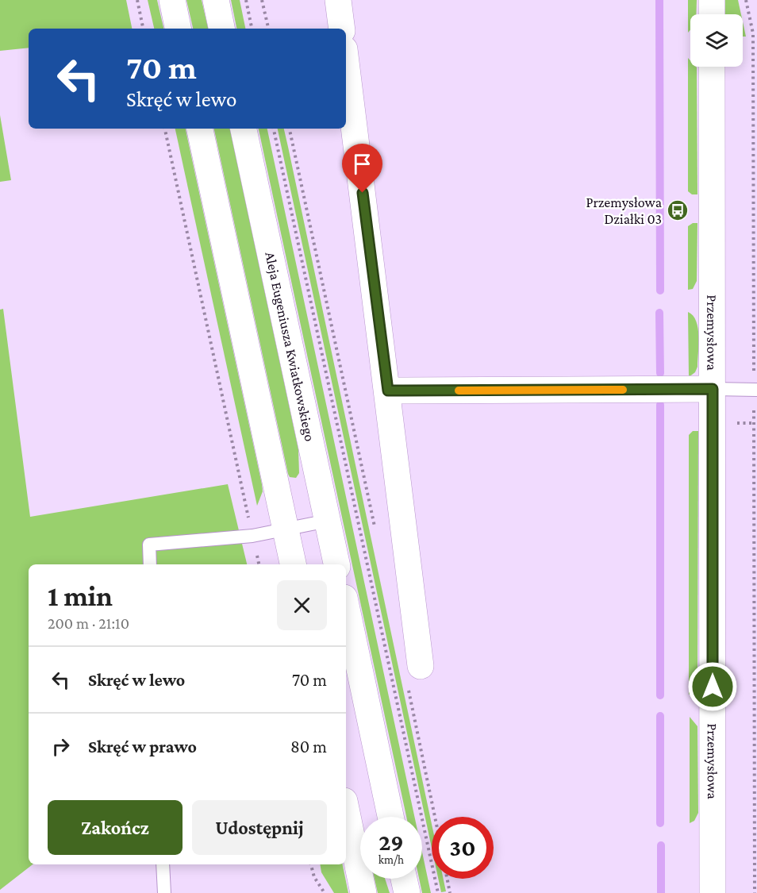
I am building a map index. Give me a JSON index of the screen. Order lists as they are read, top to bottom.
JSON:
{
  "streets": {
    "street": ["Przemysłowa", "Aleja Eugeniusza Kwiatkowskiego"]
  },
  "places": {
    "bus stop": ["Przemysłowa Działki 03"]
  },
  "page": {
    "turn": ["70 m", "Skręć w lewo"],
    "heading": ["1 min", "200 m · 21:10"],
    "list": [
      {
        "name": "Skręć w lewo",
        "value": "70 m"
      },
      {
        "name": "Skręć w prawo",
        "value": "80 m"
      }
    ],
    "buttons": ["Zakończ", "Udostępnij"],
    "speed": "29 km/h",
    "limit": "30"
  }
}
